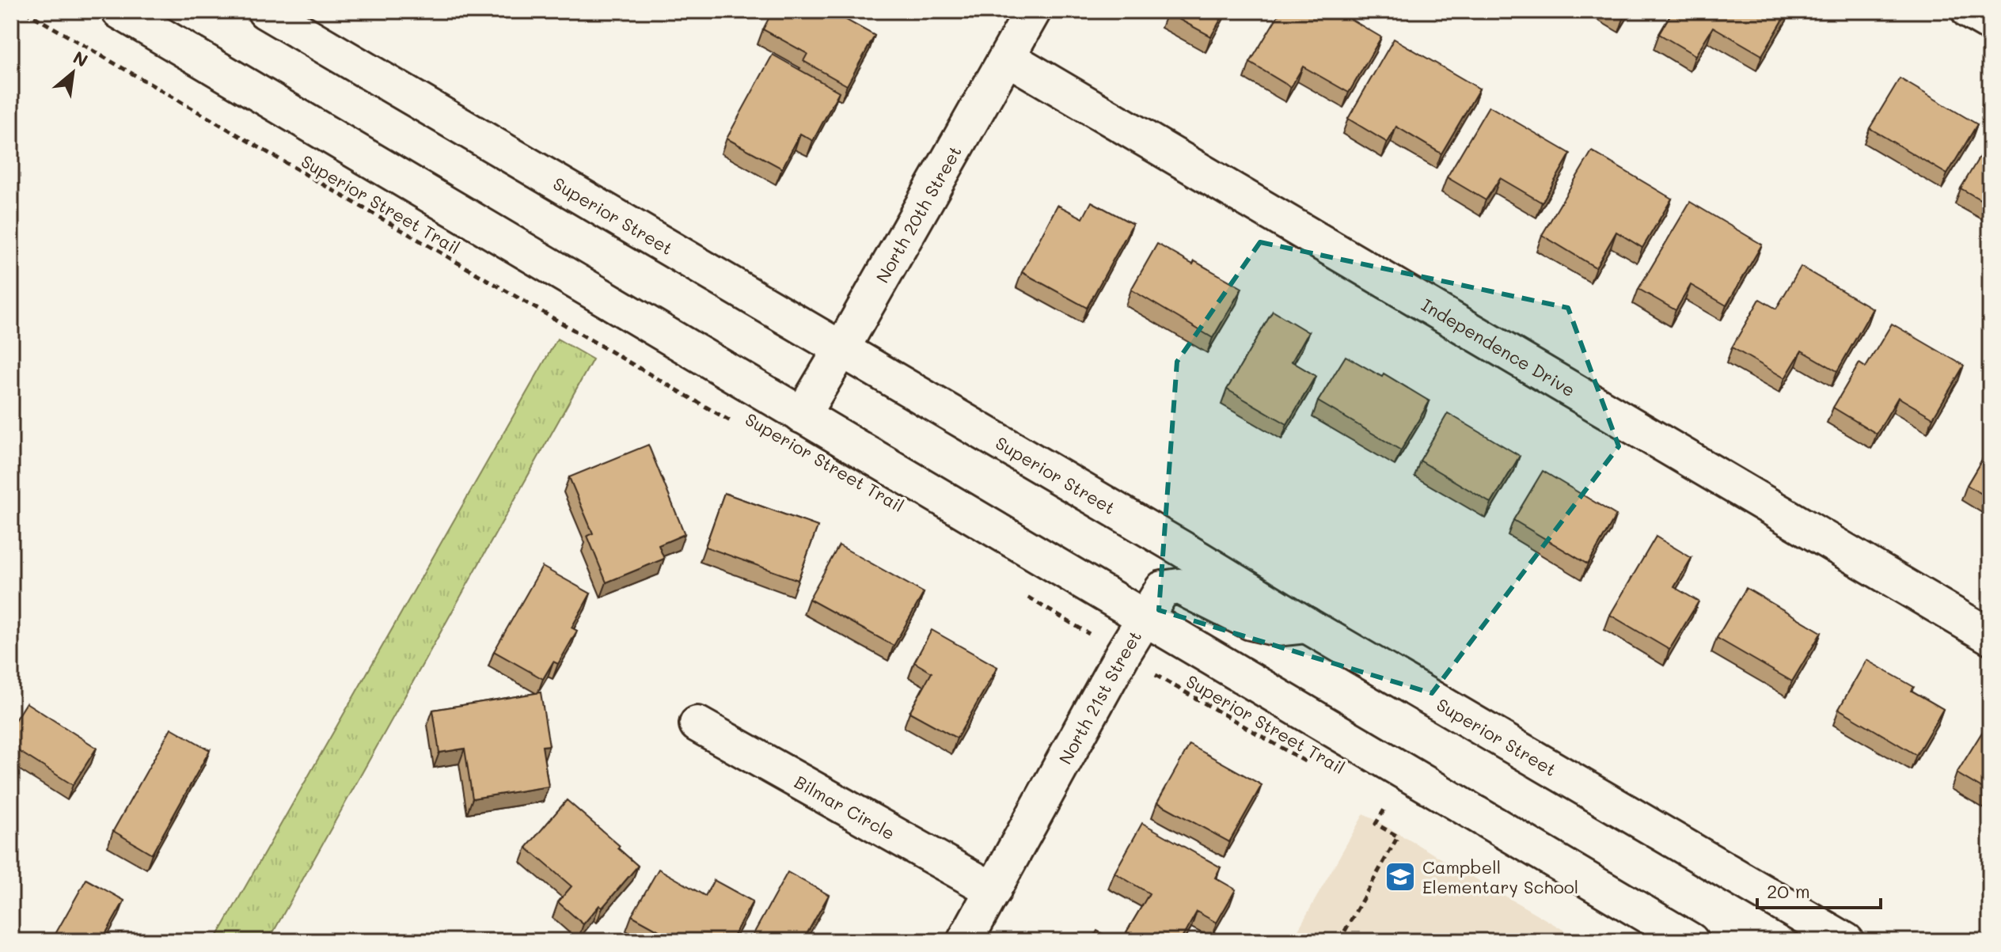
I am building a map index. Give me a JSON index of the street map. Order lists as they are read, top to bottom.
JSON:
{
  "streets": {
    "main road": [
      "North 20th Street",
      "Superior Street",
      "Independence Drive",
      "North 21st Street",
      "Bilmar Circle"
    ],
    "path": ["Superior Street Trail"]
  },
  "crossings": [
    ["Superior Street Trail", "North 21st Street"],
    ["North 20th Street", "Superior Street"],
    ["North 20th Street", "Independence Drive"],
    ["Superior Street", "North 21st Street"],
    ["North 21st Street", "Bilmar Circle"]
  ],
  "places": {
    "school or university": ["Campbell Elementary School"]
  },
  "scale_bar": "20 m",
  "north": "top right"
}
